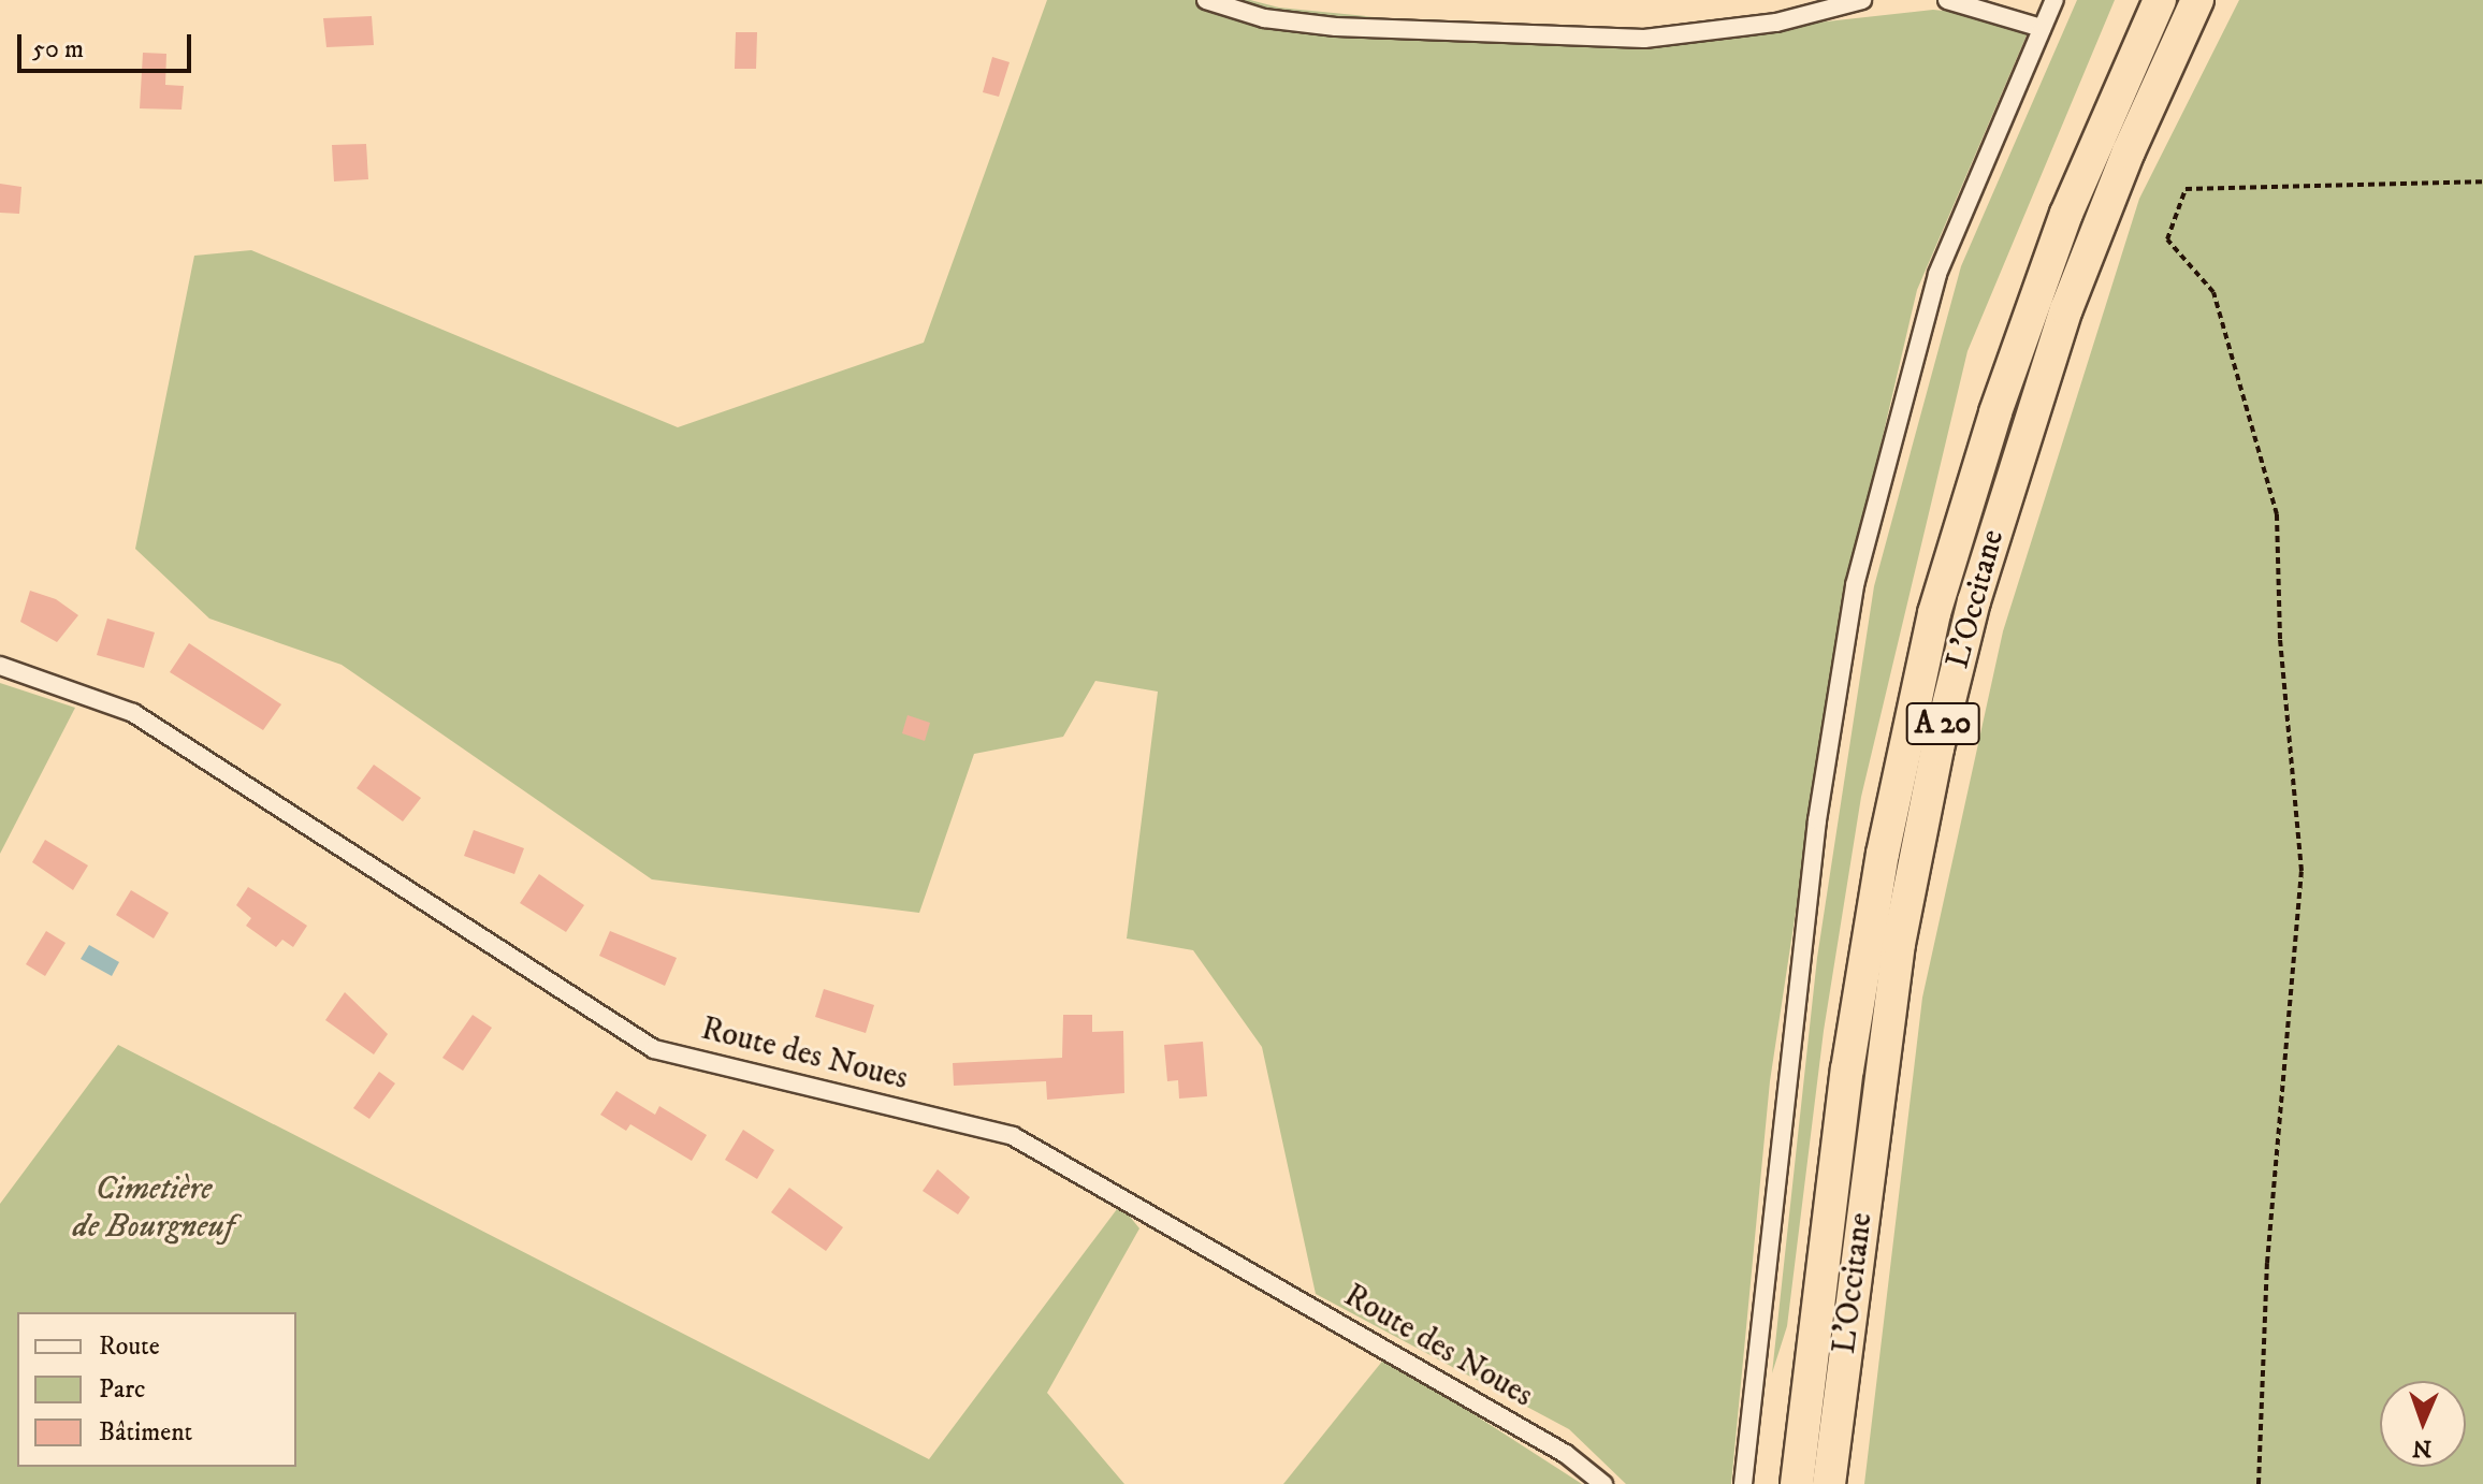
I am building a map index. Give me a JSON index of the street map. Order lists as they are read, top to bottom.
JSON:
{
  "streets": {
    "highway": ["L'Occitane", "A 20"],
    "street": ["Route des Noues"]
  },
  "parks": ["Cimetière de Bourgneuf"],
  "legend": ["Route", "Parc", "Bâtiment"],
  "scale_bar": "50 m",
  "north": "bottom"
}
